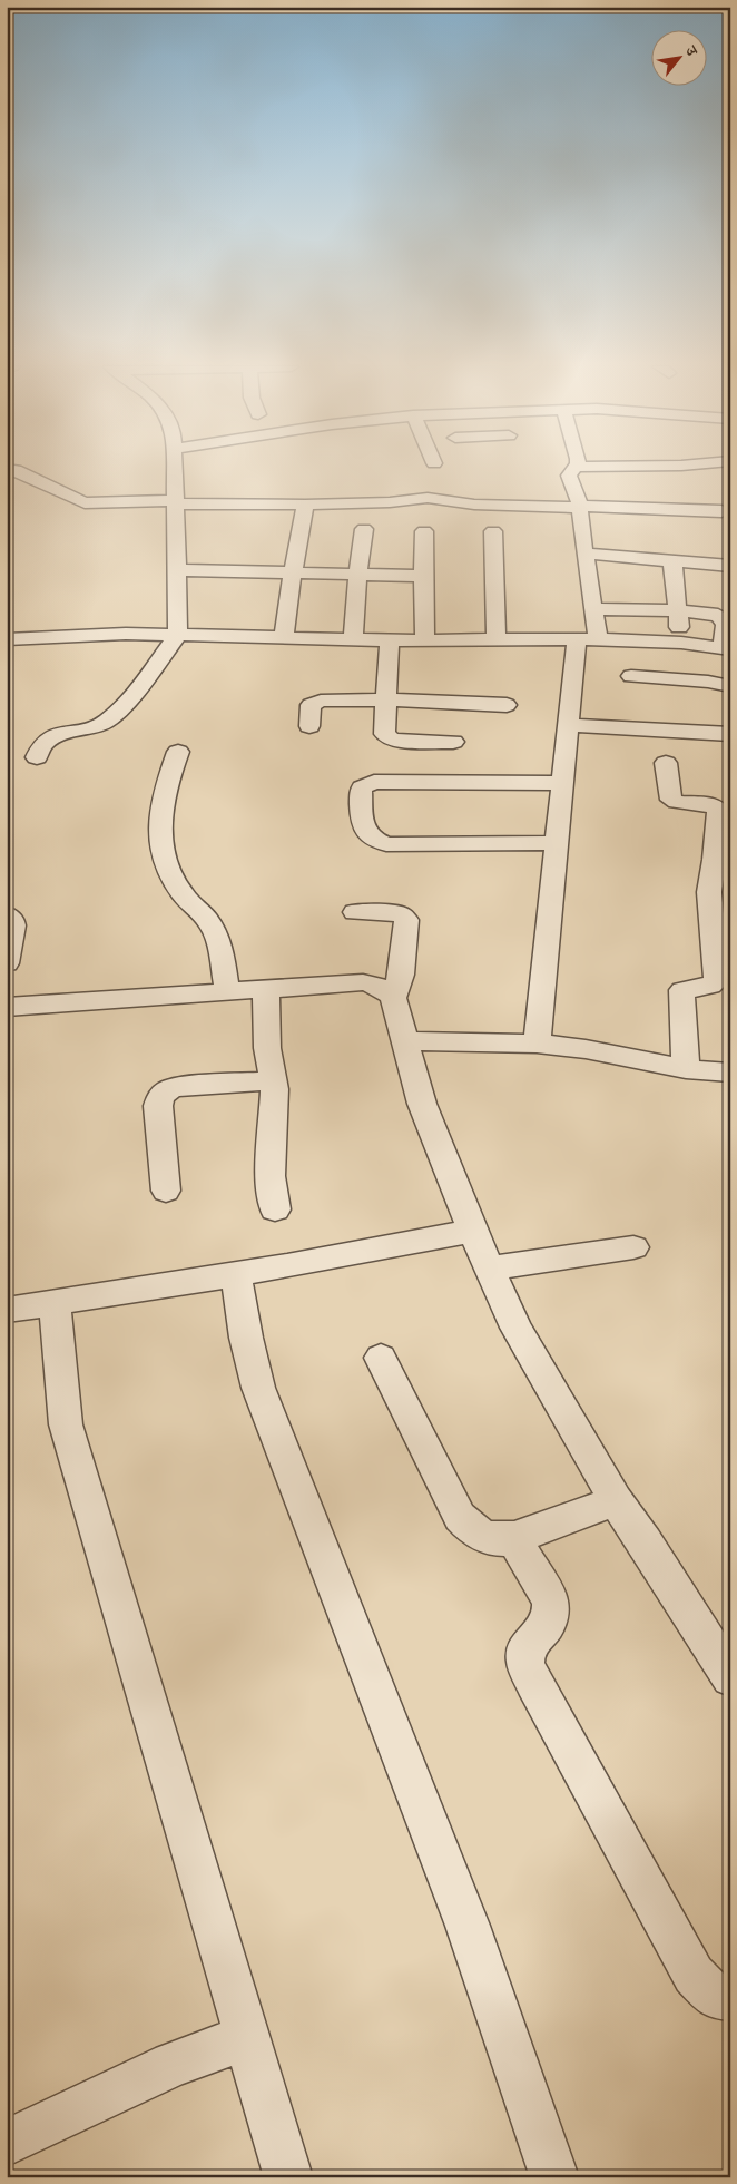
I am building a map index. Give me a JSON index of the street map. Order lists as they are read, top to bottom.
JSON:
{
  "north": "top right"
}
